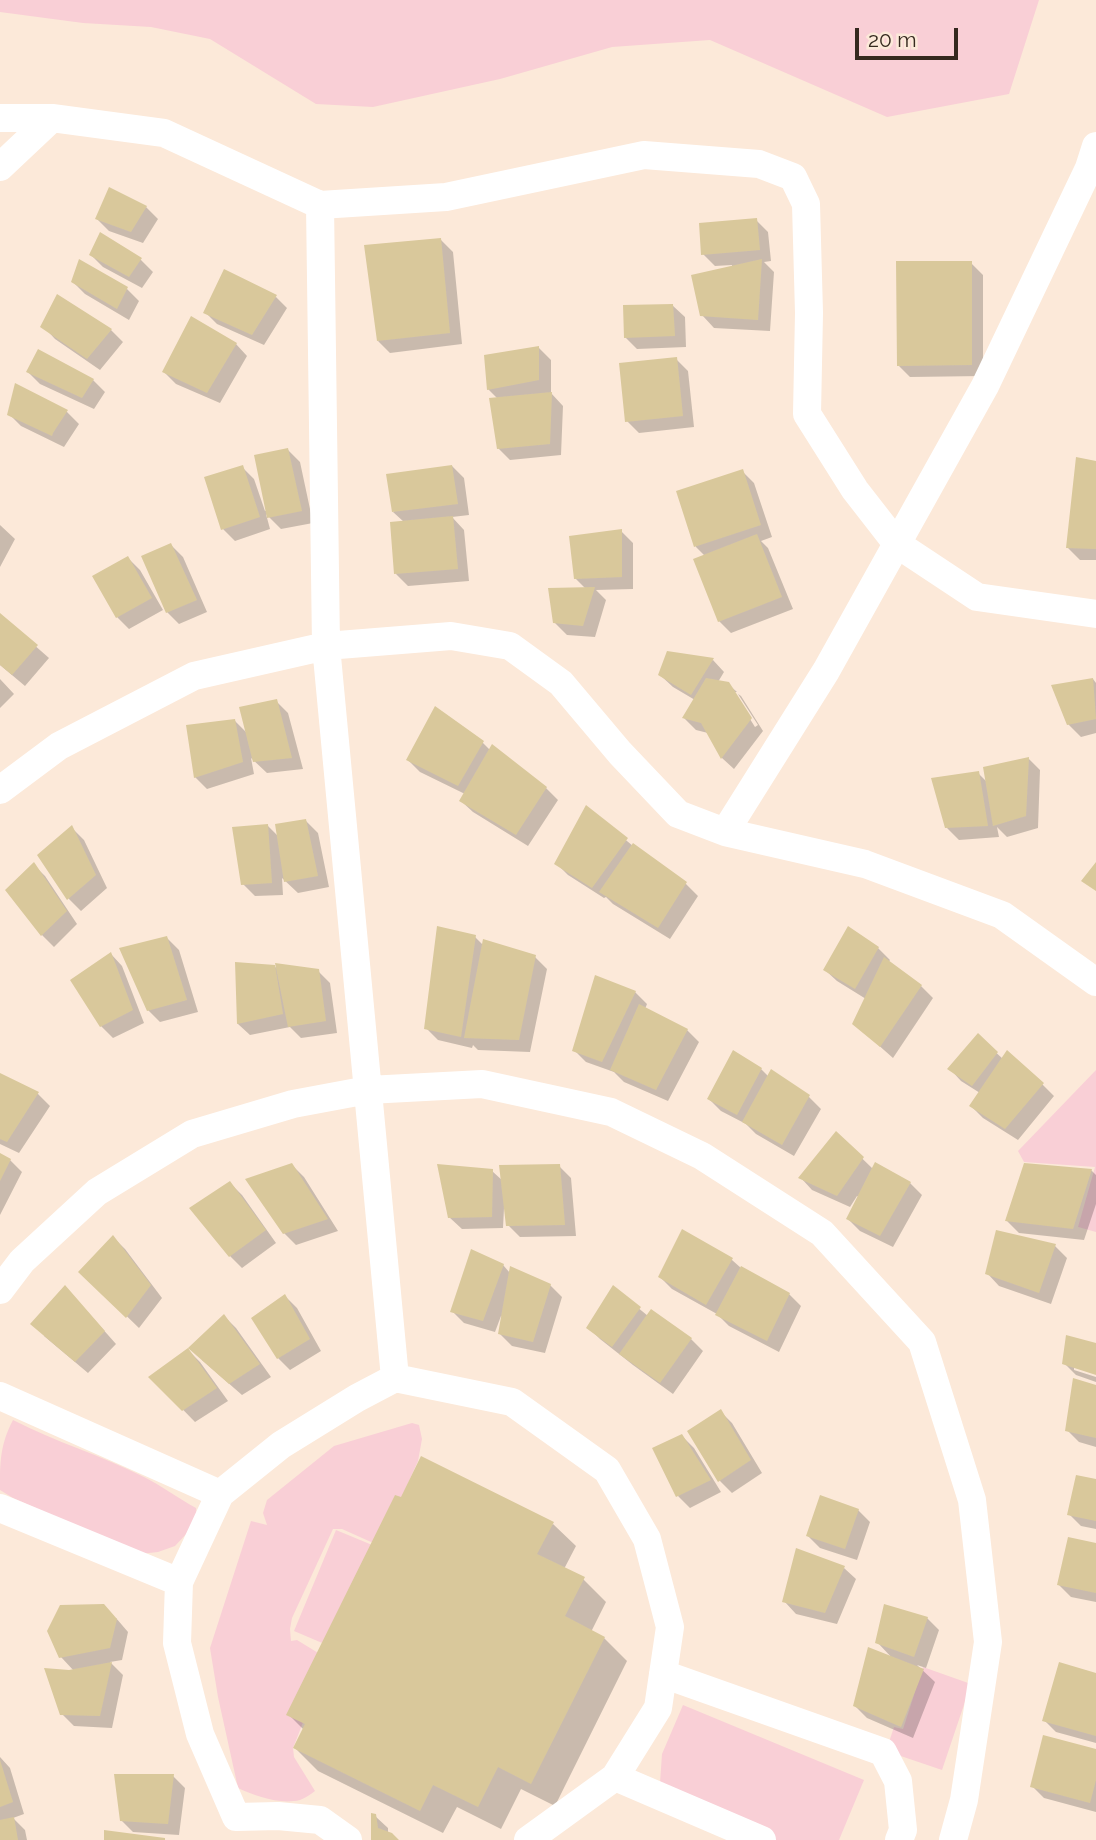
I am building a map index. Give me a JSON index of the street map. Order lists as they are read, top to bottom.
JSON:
{
  "scale_bar": "20 m"
}
